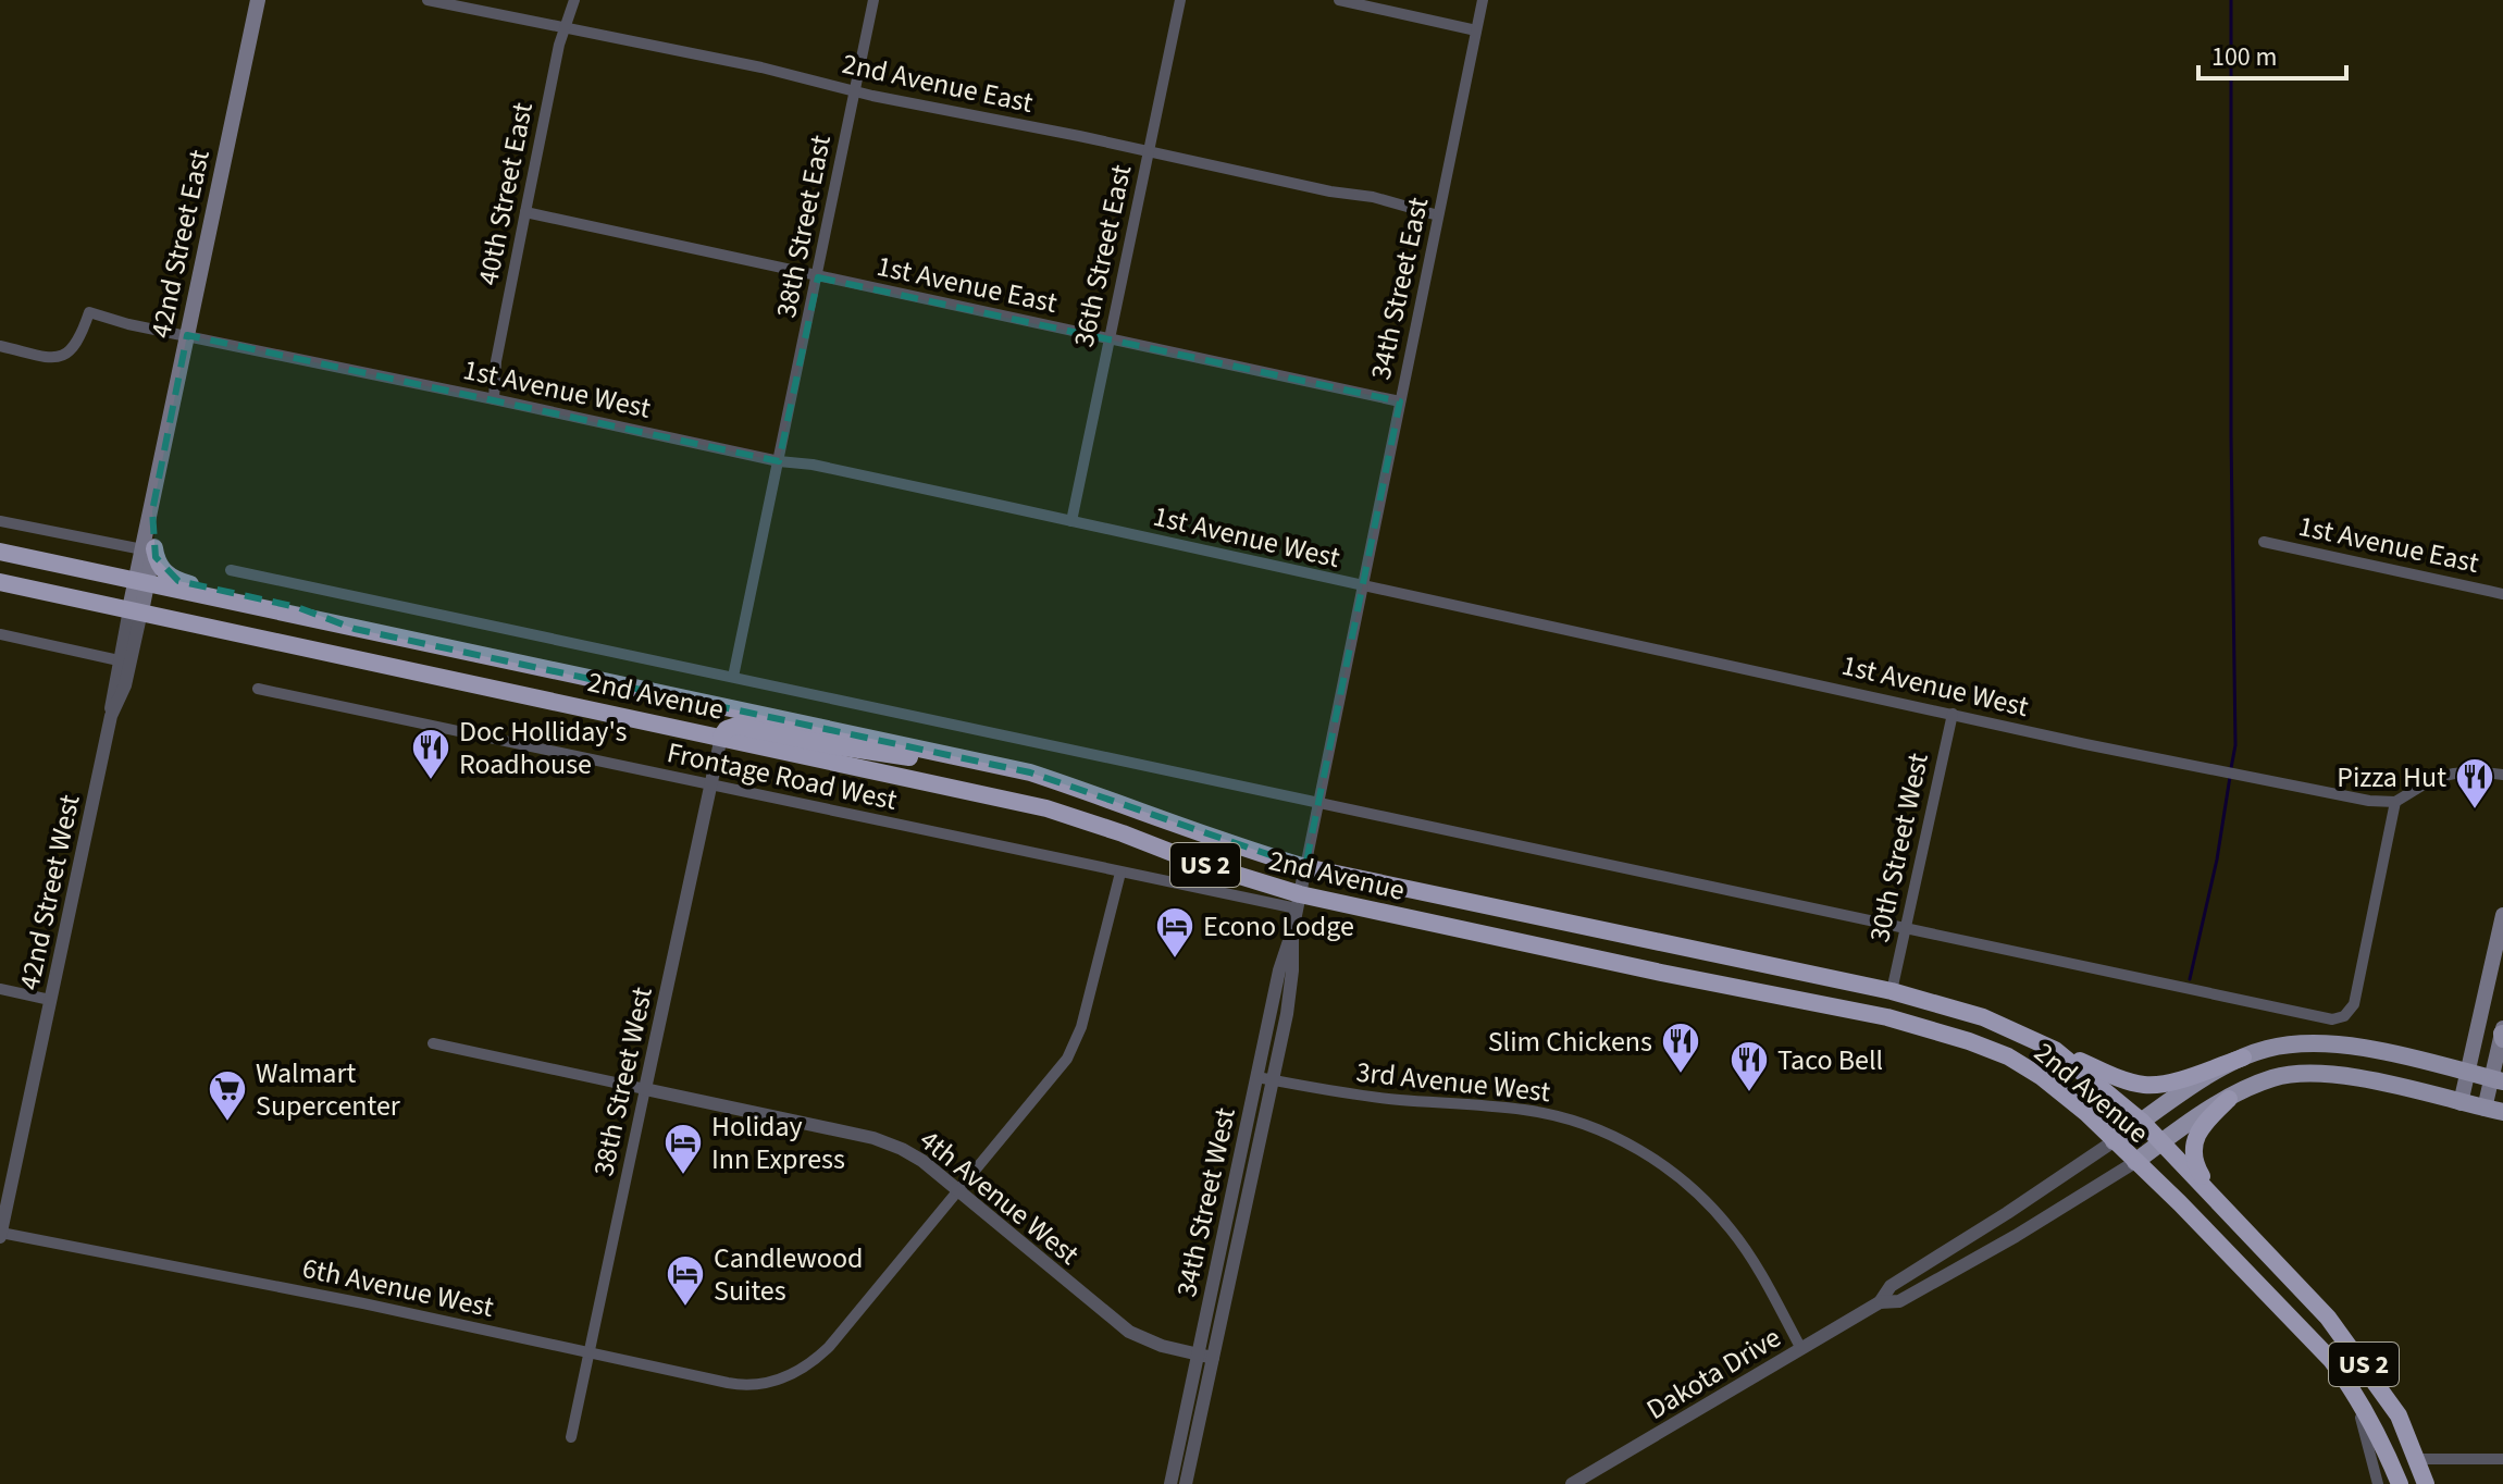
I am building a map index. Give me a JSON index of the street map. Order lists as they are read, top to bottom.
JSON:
{
  "streets": {
    "highway": ["2nd Avenue", "US 2"],
    "main road": ["42nd Street East"],
    "street": [
      "2nd Avenue East",
      "40th Street East",
      "38th Street East",
      "36th Street East",
      "1st Avenue East",
      "34th Street East",
      "1st Avenue West",
      "Frontage Road West",
      "30th Street West",
      "42nd Street West",
      "38th Street West",
      "3rd Avenue West",
      "4th Avenue West",
      "34th Street West",
      "6th Avenue West",
      "Dakota Drive"
    ]
  },
  "crossings": [
    ["2nd Avenue East", "40th Street East"],
    ["2nd Avenue East", "38th Street East"],
    ["2nd Avenue East", "36th Street East"],
    ["2nd Avenue East", "34th Street East"],
    ["40th Street East", "1st Avenue East"],
    ["40th Street East", "1st Avenue West"],
    ["38th Street East", "1st Avenue East"],
    ["38th Street East", "1st Avenue West"],
    ["42nd Street East", "1st Avenue West"],
    ["42nd Street East", "2nd Avenue"],
    ["42nd Street East", "42nd Street West"],
    ["36th Street East", "1st Avenue East"],
    ["36th Street East", "1st Avenue West"],
    ["1st Avenue East", "34th Street East"],
    ["34th Street East", "1st Avenue West"],
    ["34th Street East", "34th Street West"],
    ["1st Avenue West", "30th Street West"],
    ["1st Avenue West", "34th Street West"],
    ["2nd Avenue", "Frontage Road West"],
    ["2nd Avenue", "30th Street West"],
    ["2nd Avenue", "US 2"],
    ["2nd Avenue", "42nd Street West"],
    ["2nd Avenue", "38th Street West"],
    ["2nd Avenue", "34th Street West"],
    ["2nd Avenue", "Dakota Drive"],
    ["Frontage Road West", "38th Street West"],
    ["Frontage Road West", "34th Street West"],
    ["42nd Street West", "6th Avenue West"],
    ["38th Street West", "4th Avenue West"],
    ["38th Street West", "6th Avenue West"],
    ["3rd Avenue West", "34th Street West"],
    ["3rd Avenue West", "Dakota Drive"],
    ["4th Avenue West", "34th Street West"],
    ["4th Avenue West", "6th Avenue West"]
  ],
  "places": {
    "restaurant": [
      "Doc Holliday's Roadhouse",
      "Pizza Hut",
      "Slim Chickens",
      "Taco Bell"
    ],
    "hotel": ["Econo Lodge", "Holiday Inn Express", "Candlewood Suites"],
    "supermarket": ["Walmart Supercenter"]
  },
  "scale_bar": "100 m"
}
